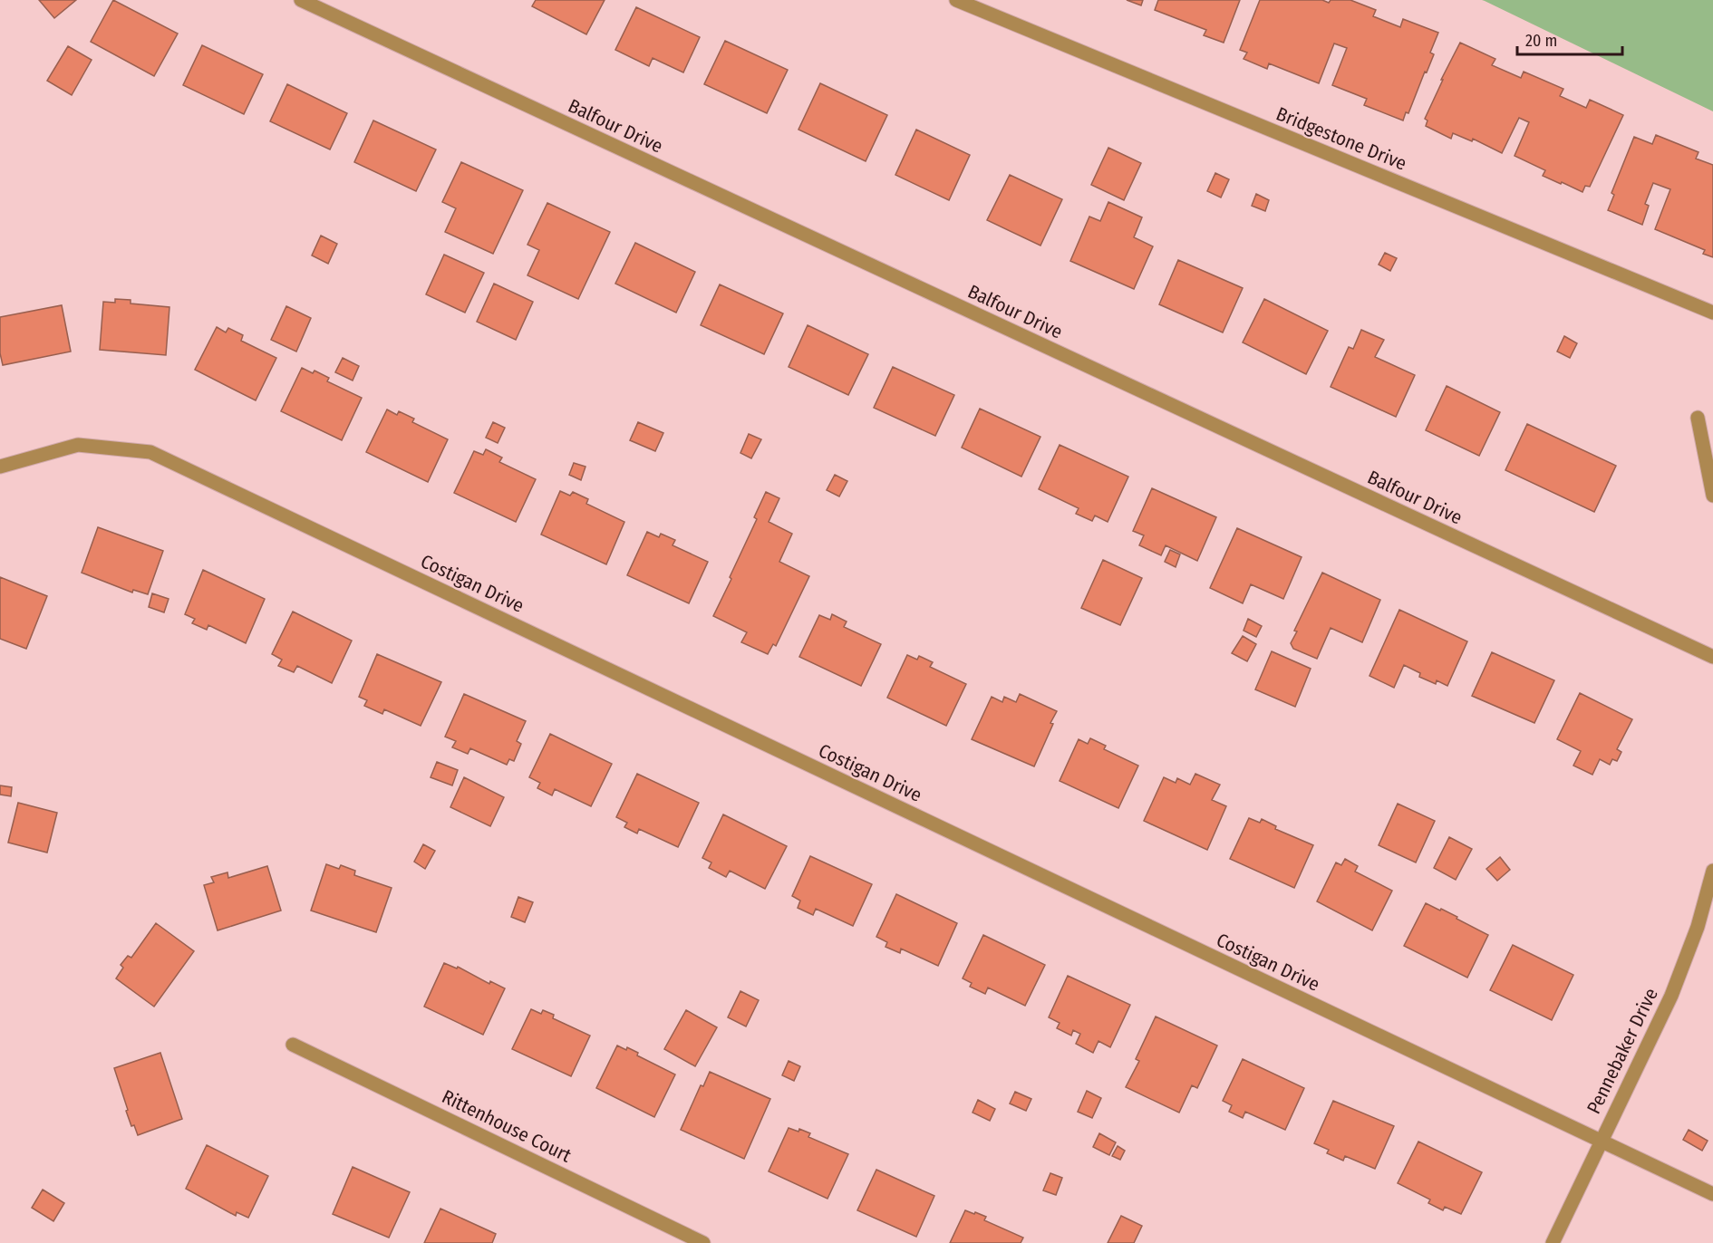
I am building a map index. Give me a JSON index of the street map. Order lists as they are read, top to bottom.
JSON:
{
  "streets": {
    "street": [
      "Balfour Drive",
      "Bridgestone Drive",
      "Costigan Drive",
      "Pennebaker Drive",
      "Rittenhouse Court"
    ]
  },
  "crossings": [
    ["Costigan Drive", "Pennebaker Drive"]
  ],
  "scale_bar": "20 m"
}
